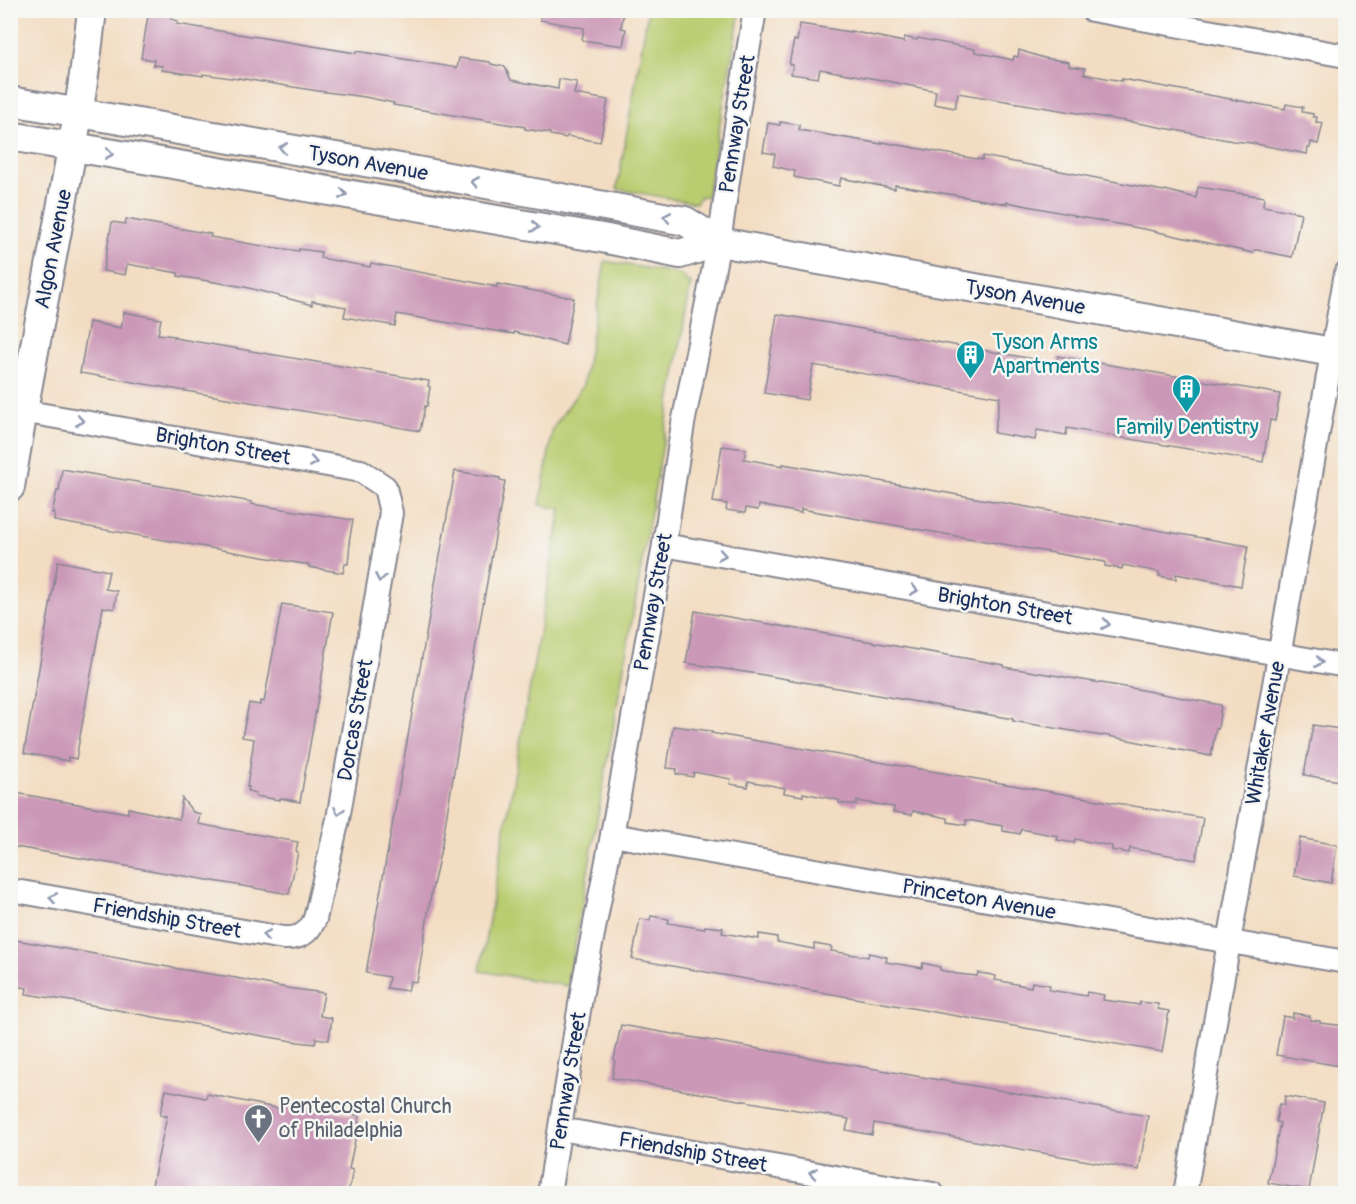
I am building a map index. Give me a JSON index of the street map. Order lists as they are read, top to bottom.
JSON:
{
  "streets": {
    "street": [
      "Pennway Street",
      "Tyson Avenue",
      "Algon Avenue",
      "Brighton Street",
      "Dorcas Street",
      "Whitaker Avenue",
      "Princeton Avenue",
      "Friendship Street"
    ]
  },
  "crossings": [
    ["Pennway Street", "Tyson Avenue"],
    ["Pennway Street", "Brighton Street"],
    ["Pennway Street", "Princeton Avenue"],
    ["Pennway Street", "Friendship Street"],
    ["Tyson Avenue", "Algon Avenue"],
    ["Tyson Avenue", "Whitaker Avenue"],
    ["Algon Avenue", "Brighton Street"],
    ["Brighton Street", "Dorcas Street"],
    ["Brighton Street", "Whitaker Avenue"],
    ["Dorcas Street", "Friendship Street"],
    ["Whitaker Avenue", "Princeton Avenue"]
  ],
  "one_way": ["Brighton Street", "Dorcas Street", "Friendship Street"],
  "places": {
    "building": ["Tyson Arms Apartments", "Family Dentistry"],
    "church": ["Pentecostal Church of Philadelphia"]
  }
}
